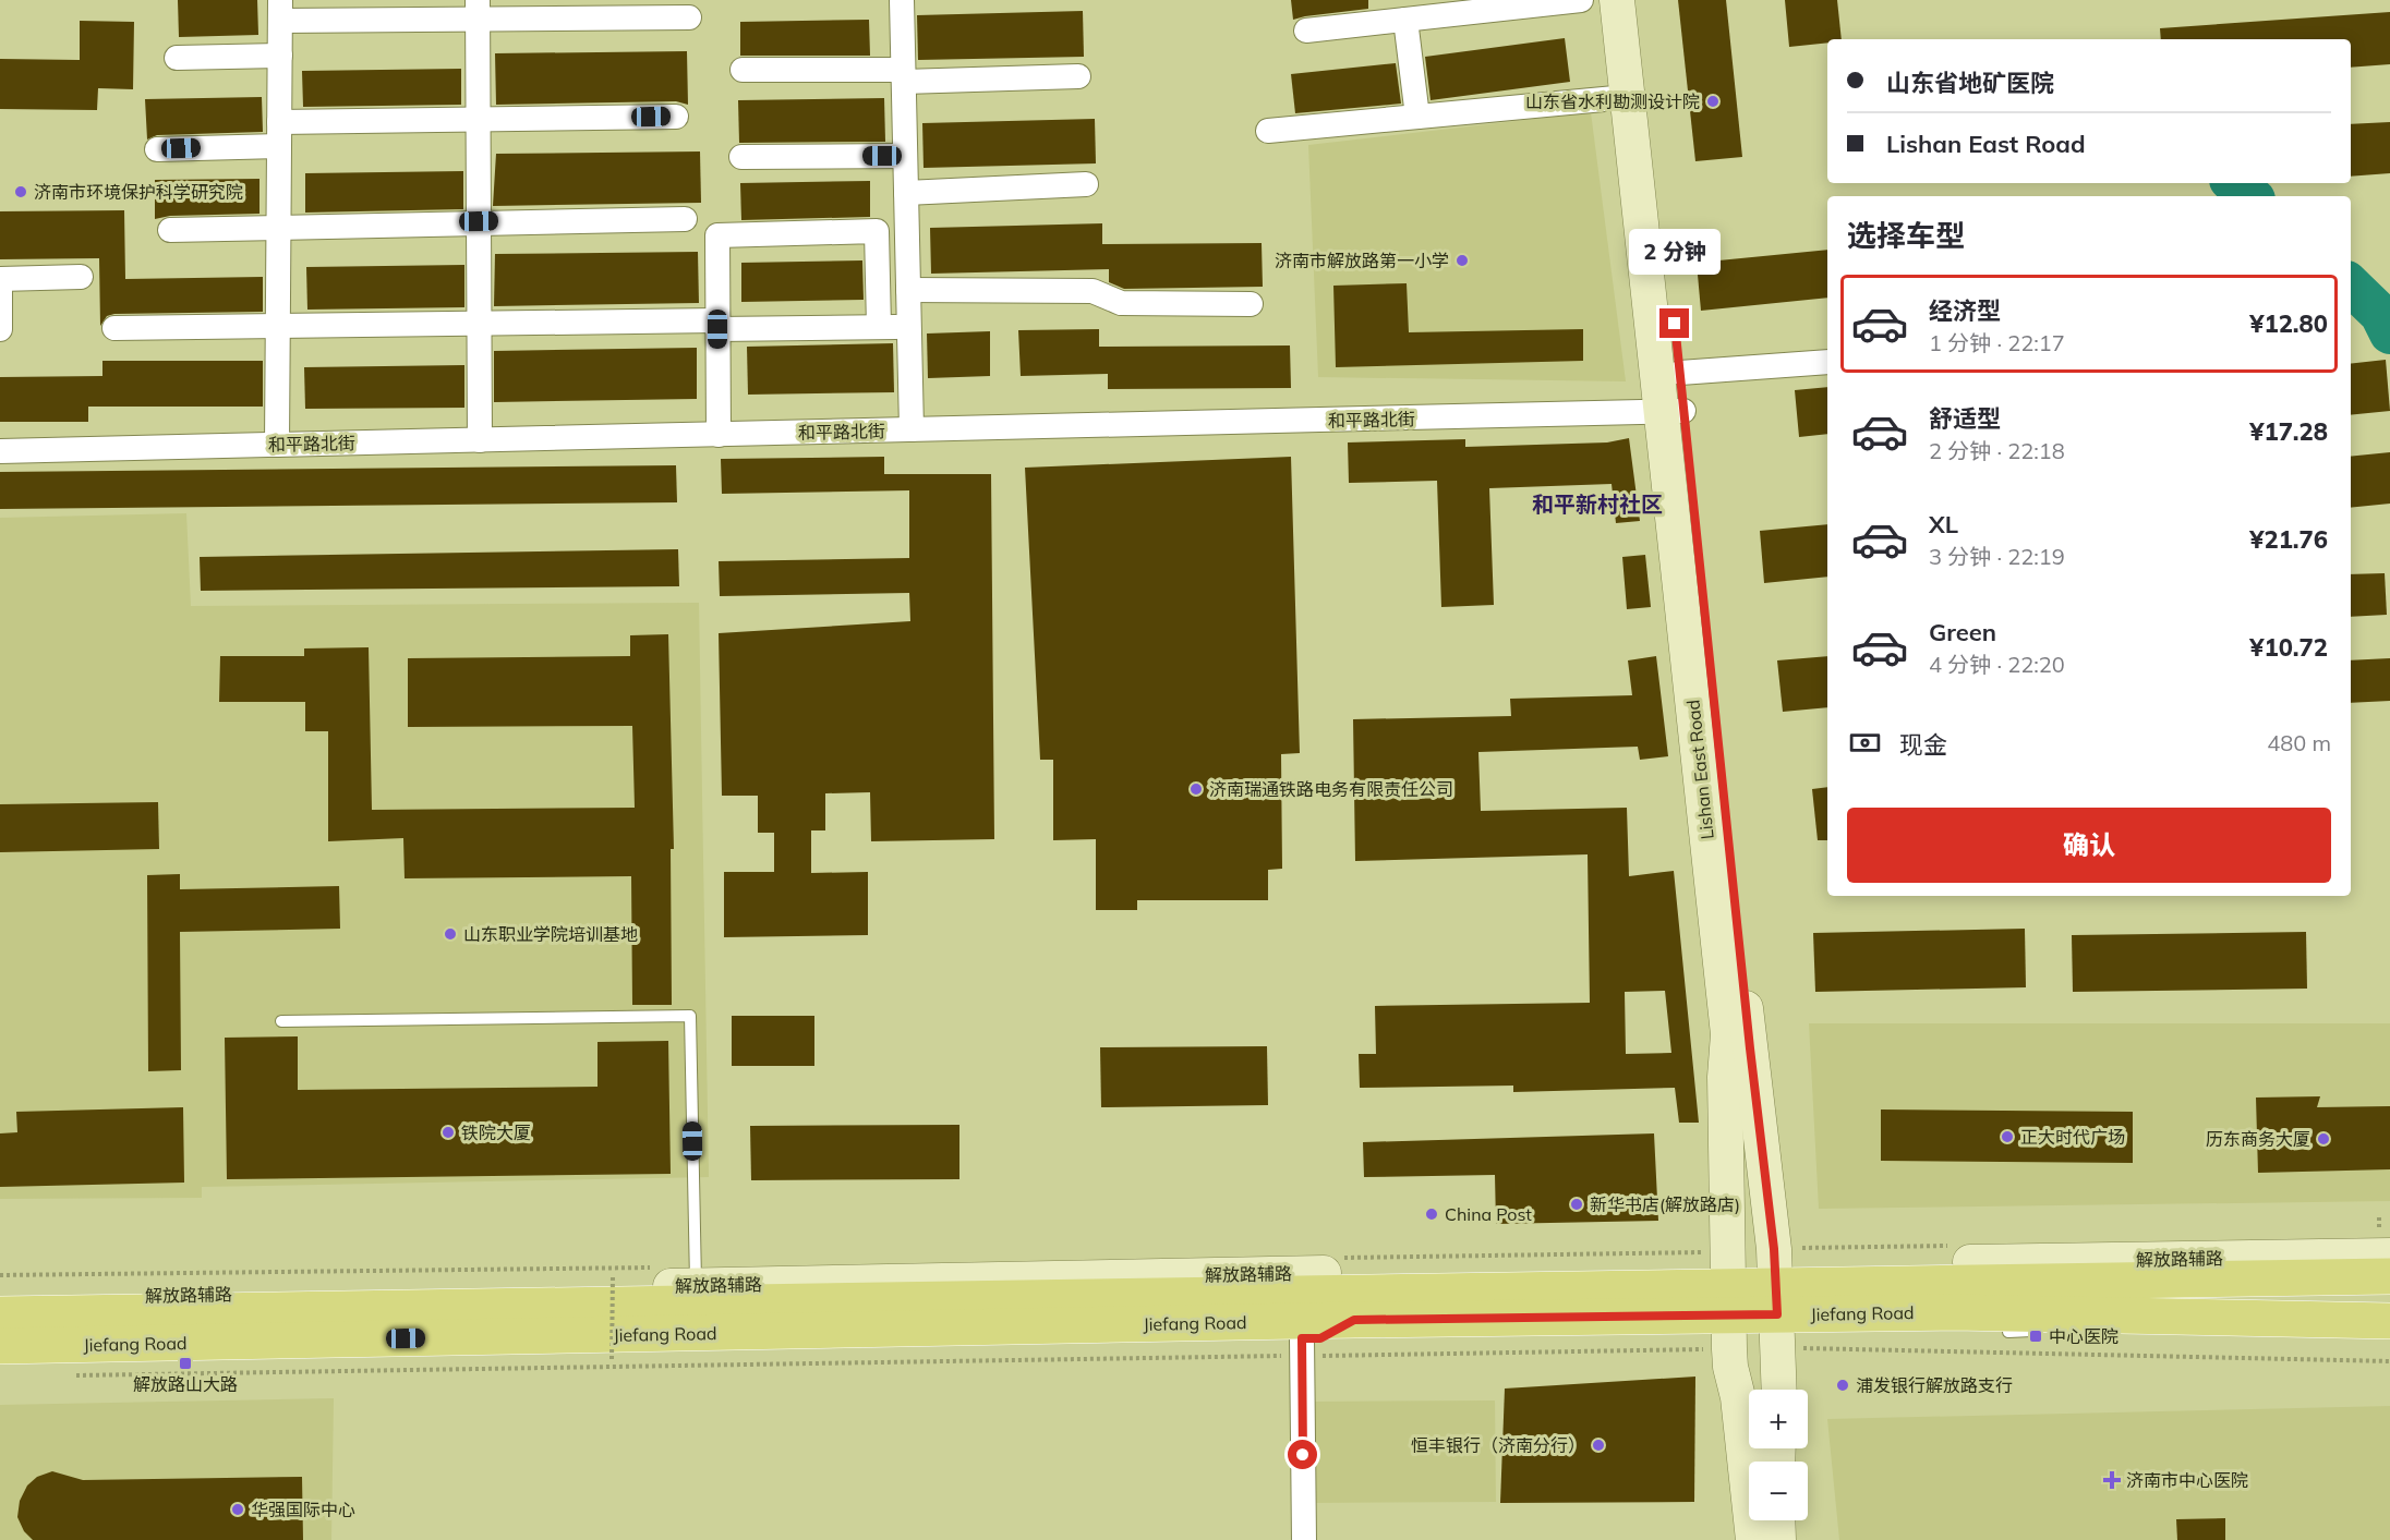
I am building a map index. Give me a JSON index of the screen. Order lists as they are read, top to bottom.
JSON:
{
  "streets": {
    "main road": ["Jiefang Road"],
    "street": ["和平路北街", "Lishan East Road", "解放路辅路"]
  },
  "crossings": [
    ["和平路北街", "Lishan East Road"],
    ["Lishan East Road", "Jiefang Road"],
    ["解放路辅路", "Jiefang Road"]
  ],
  "districts": ["和平新村社区"],
  "places": {
    "other": [
      "山东省水利勘测设计院",
      "济南市环境保护科学研究院",
      "济南市解放路第一小学",
      "济南瑞通铁路电务有限责任公司",
      "山东职业学院培训基地",
      "铁院大厦",
      "正大时代广场",
      "历东商务大厦",
      "新华书店(解放路店)",
      "China Post",
      "浦发银行解放路支行",
      "恒丰银行（济南分行）",
      "华强国际中心"
    ],
    "transit": ["中心医院", "解放路山大路"],
    "health": ["济南市中心医院"]
  },
  "page": {
    "banner": ["山东省地矿医院", "Lishan East Road"],
    "heading": "选择车型",
    "bubble": "2 分钟",
    "list": [
      {
        "name": "经济型",
        "note": "1 分钟 · 22:17",
        "value": "¥12.80"
      },
      {
        "name": "舒适型",
        "note": "2 分钟 · 22:18",
        "value": "¥17.28"
      },
      {
        "name": "XL",
        "note": "3 分钟 · 22:19",
        "value": "¥21.76"
      },
      {
        "name": "Green",
        "note": "4 分钟 · 22:20",
        "value": "¥10.72"
      }
    ],
    "pay": ["现金", "480 m"],
    "buttons": "确认",
    "map_buttons": ["+", "−"]
  }
}
